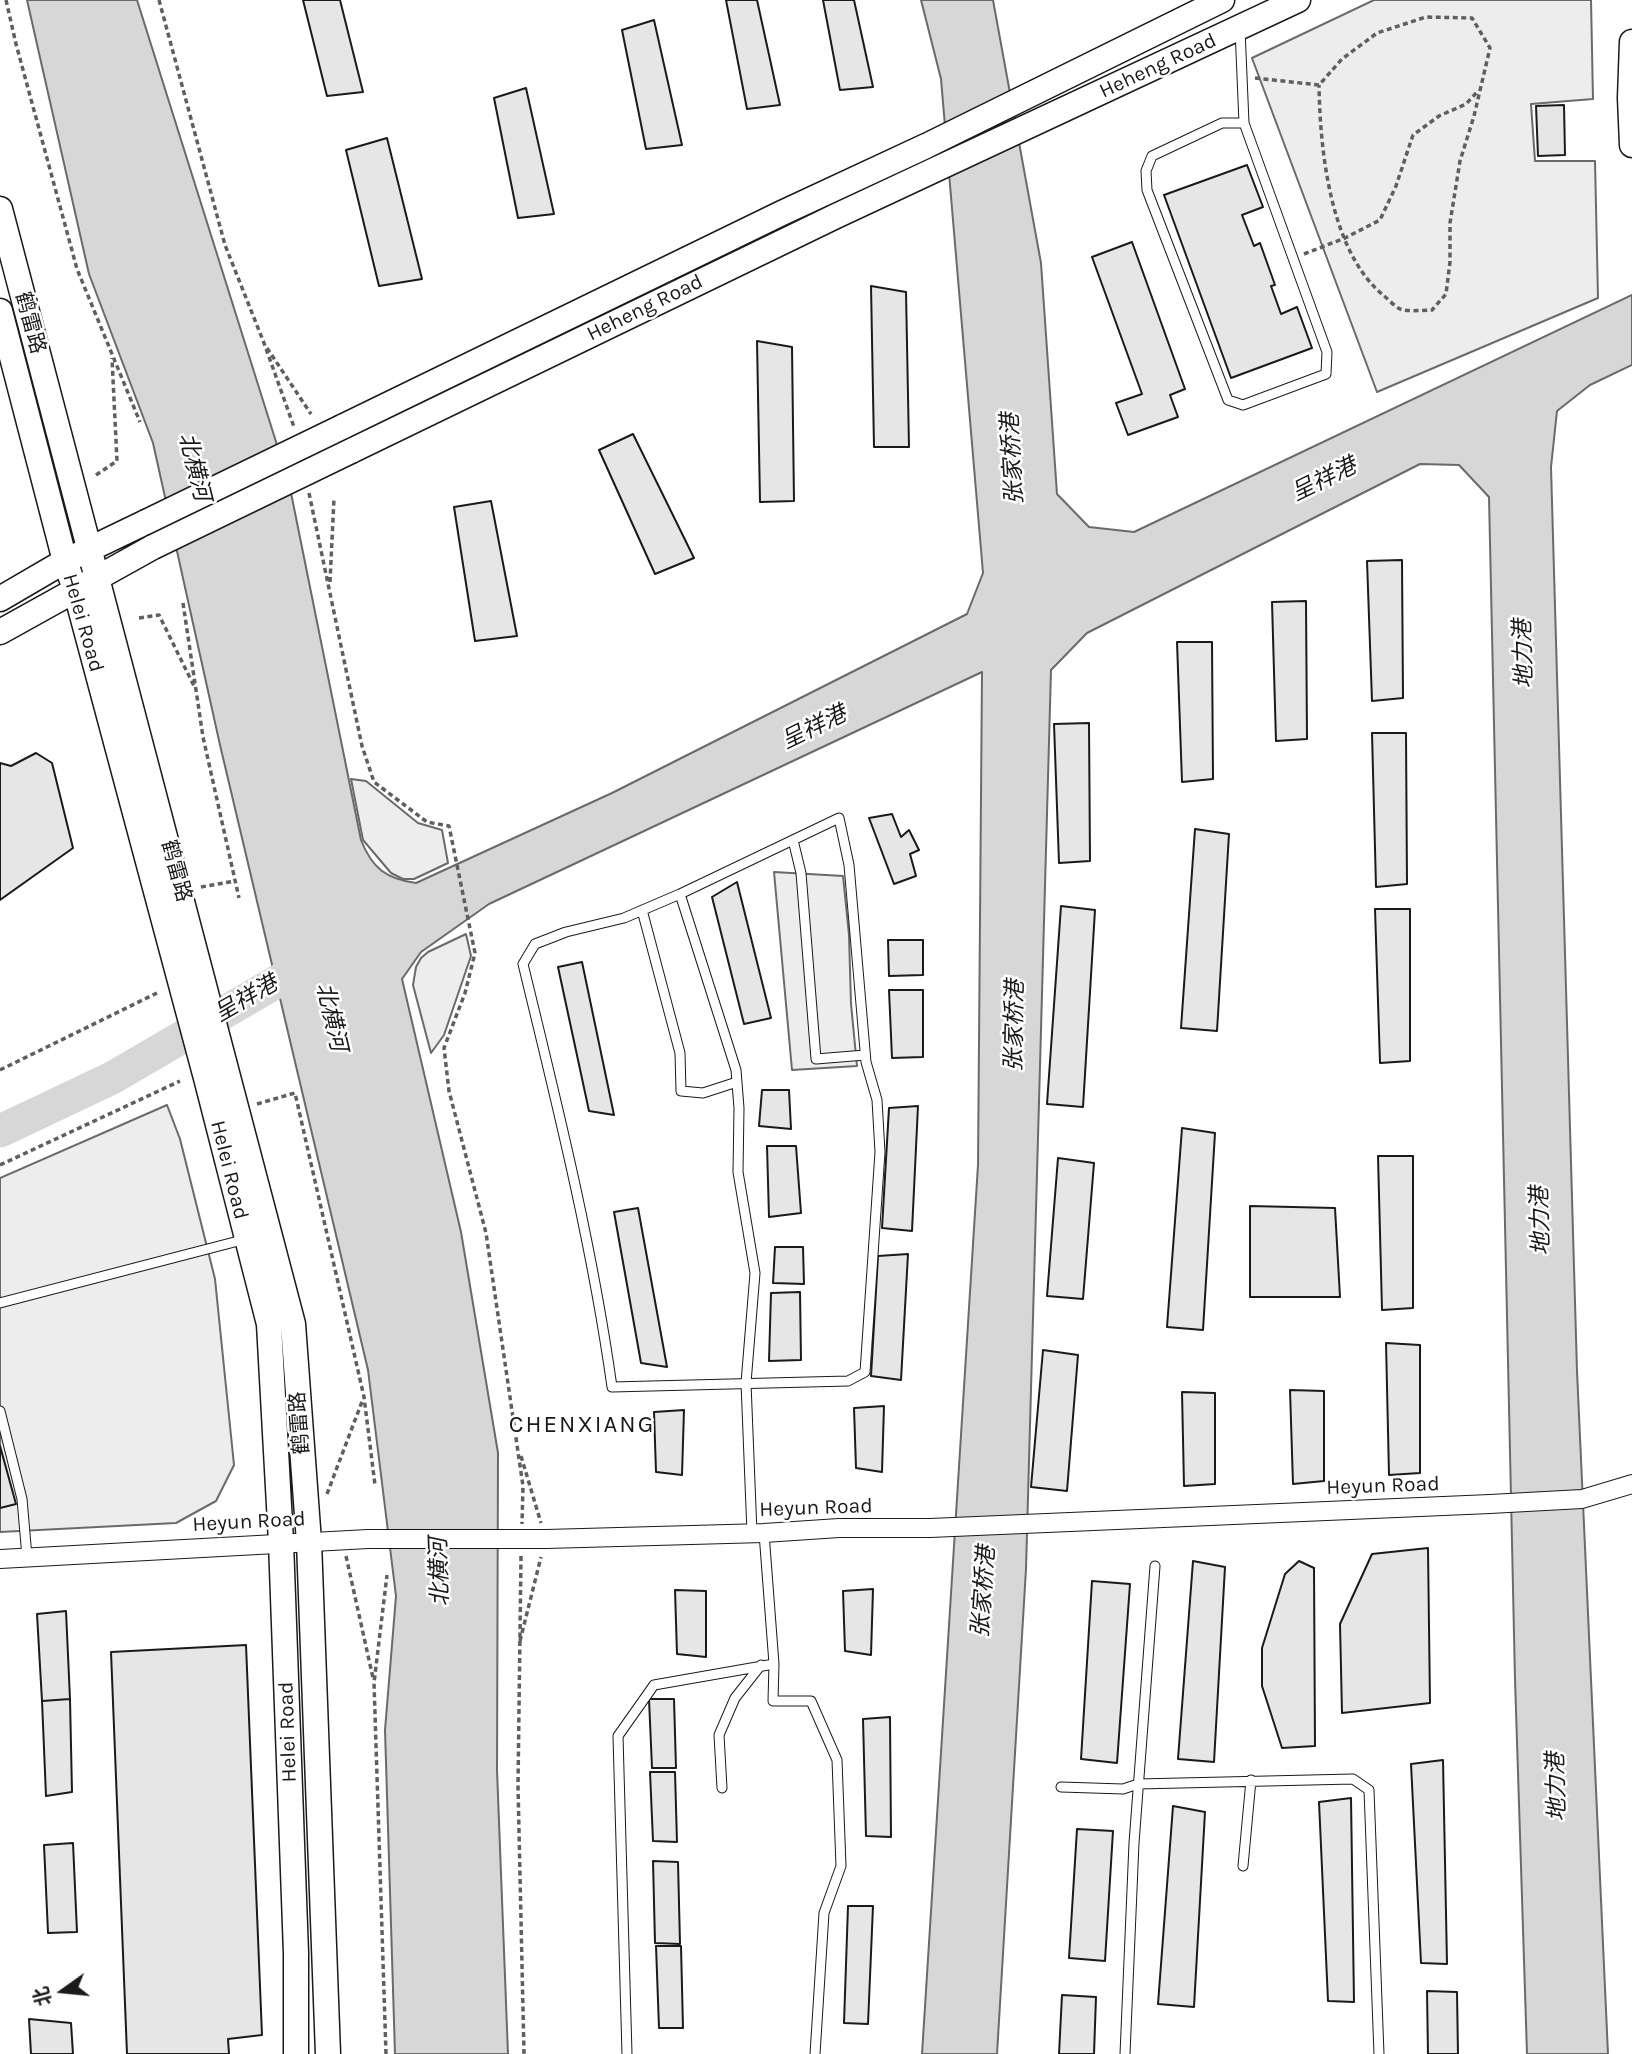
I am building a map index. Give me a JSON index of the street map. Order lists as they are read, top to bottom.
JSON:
{
  "streets": {
    "street": [
      "Heheng Road",
      "鹤雷路",
      "Helei Road",
      "Heyun Road"
    ]
  },
  "crossings": [
    ["Heheng Road", "鹤雷路"],
    ["Heheng Road", "Helei Road"],
    ["鹤雷路", "Helei Road"],
    ["鹤雷路", "Heyun Road"],
    ["Helei Road", "Heyun Road"]
  ],
  "districts": ["CHENXIANG"],
  "water": [
    "张家桥港",
    "北横河",
    "呈祥港",
    "地力港"
  ],
  "north": "left"
}
